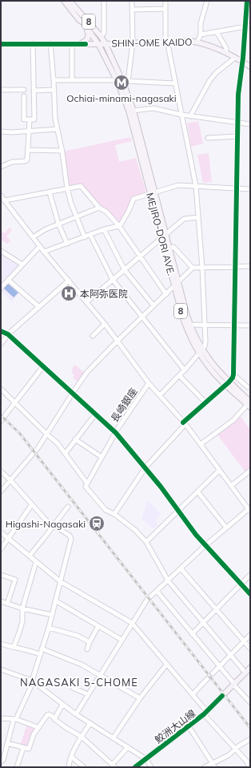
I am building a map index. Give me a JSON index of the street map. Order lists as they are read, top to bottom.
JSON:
{
  "streets": {
    "main road": [
      "8",
      "SHIN-OME KAIDO",
      "MEJIRO-DORI AVE.",
      "鮫洲大山線"
    ],
    "street": ["長崎銀座"]
  },
  "crossings": [
    ["8", "SHIN-OME KAIDO"],
    ["8", "MEJIRO-DORI AVE."],
    ["SHIN-OME KAIDO", "MEJIRO-DORI AVE."]
  ],
  "districts": ["NAGASAKI 5-CHOME"],
  "places": {
    "metro station": ["Ochiai-minami-nagasaki"],
    "hospital": ["本阿弥医院"],
    "station": ["Higashi-Nagasaki"]
  }
}
